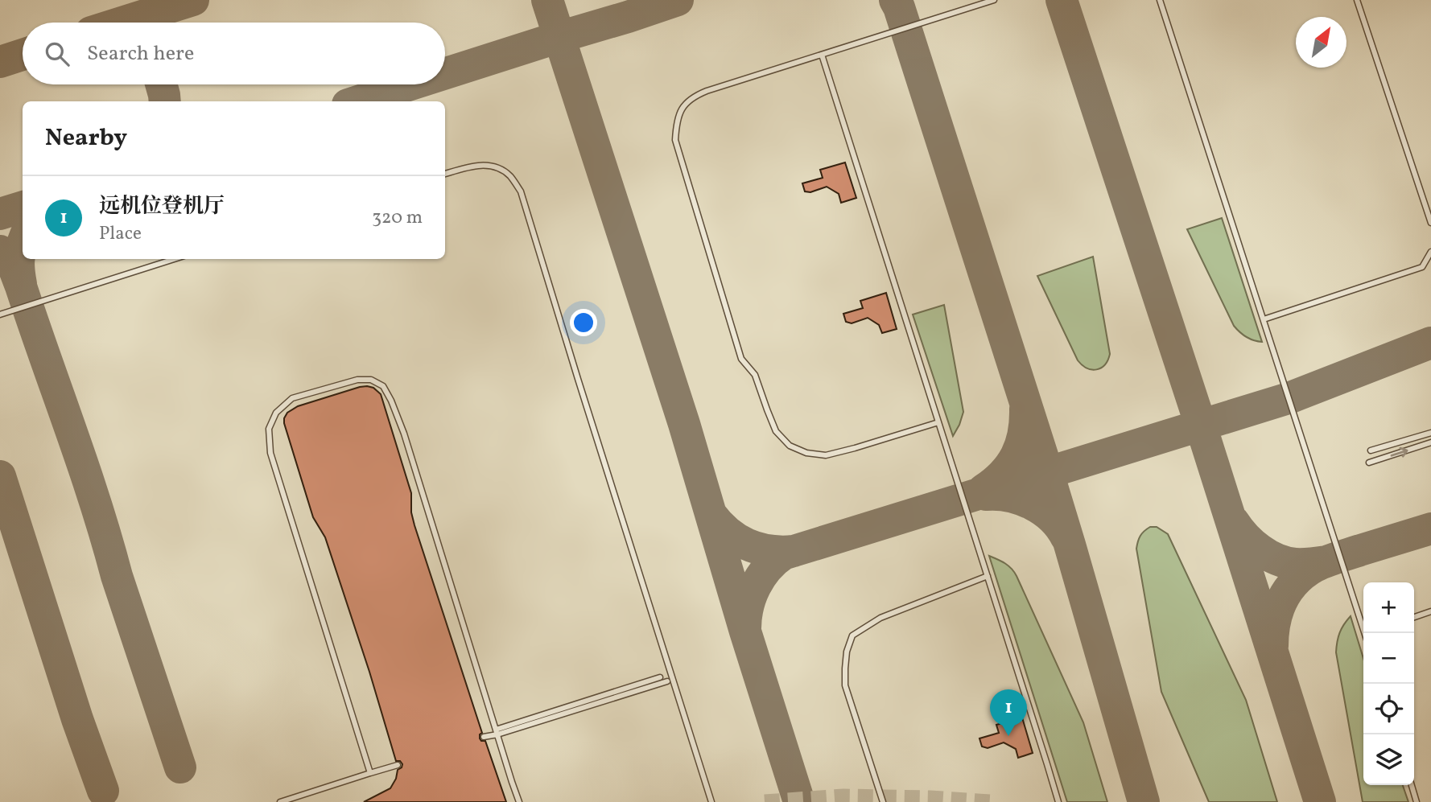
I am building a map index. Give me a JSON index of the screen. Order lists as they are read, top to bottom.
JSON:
{
  "north": "top right",
  "page": {
    "search": "Search here",
    "heading": "Nearby",
    "list": [
      {
        "mark": "1",
        "name": "远机位登机厅",
        "note": "Place",
        "value": "320 m"
      }
    ],
    "map_buttons": ["+", "−"],
    "pins": "1"
  }
}
